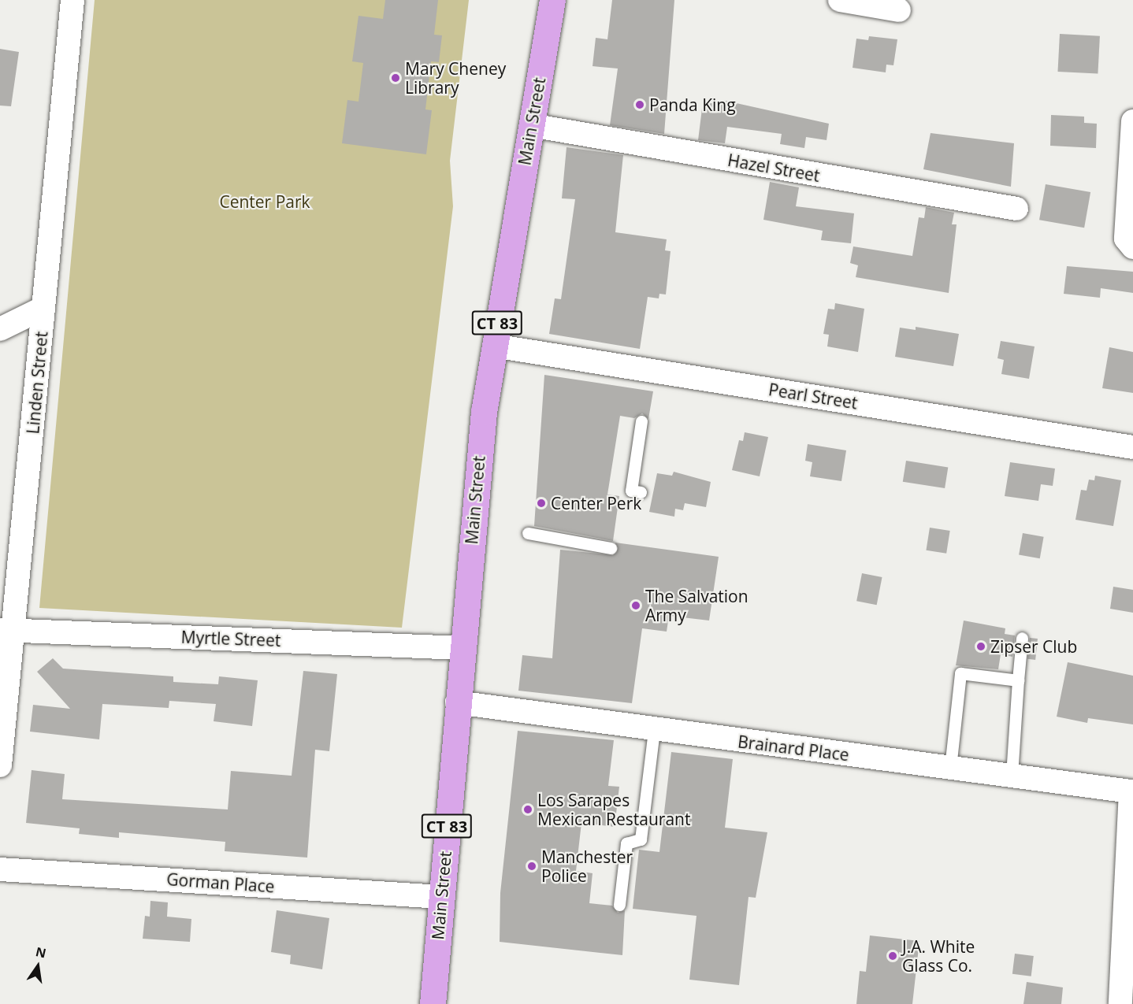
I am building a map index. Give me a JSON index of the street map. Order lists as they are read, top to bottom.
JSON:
{
  "streets": {
    "main road": ["Main Street", "CT 83"],
    "street": [
      "Hazel Street",
      "Linden Street",
      "Pearl Street",
      "Myrtle Street",
      "Brainard Place",
      "Gorman Place"
    ]
  },
  "crossings": [
    ["Main Street", "Hazel Street"],
    ["Main Street", "Pearl Street"],
    ["Main Street", "Myrtle Street"],
    ["Main Street", "Brainard Place"],
    ["Main Street", "Gorman Place"],
    ["Linden Street", "Myrtle Street"]
  ],
  "parks": ["Center Park"],
  "places": [
    "Mary Cheney Library",
    "Panda King",
    "Center Perk",
    "The Salvation Army",
    "Zipser Club",
    "Los Sarapes Mexican Restaurant",
    "Manchester Police",
    "J.A. White Glass Co."
  ],
  "north": "top"
}
